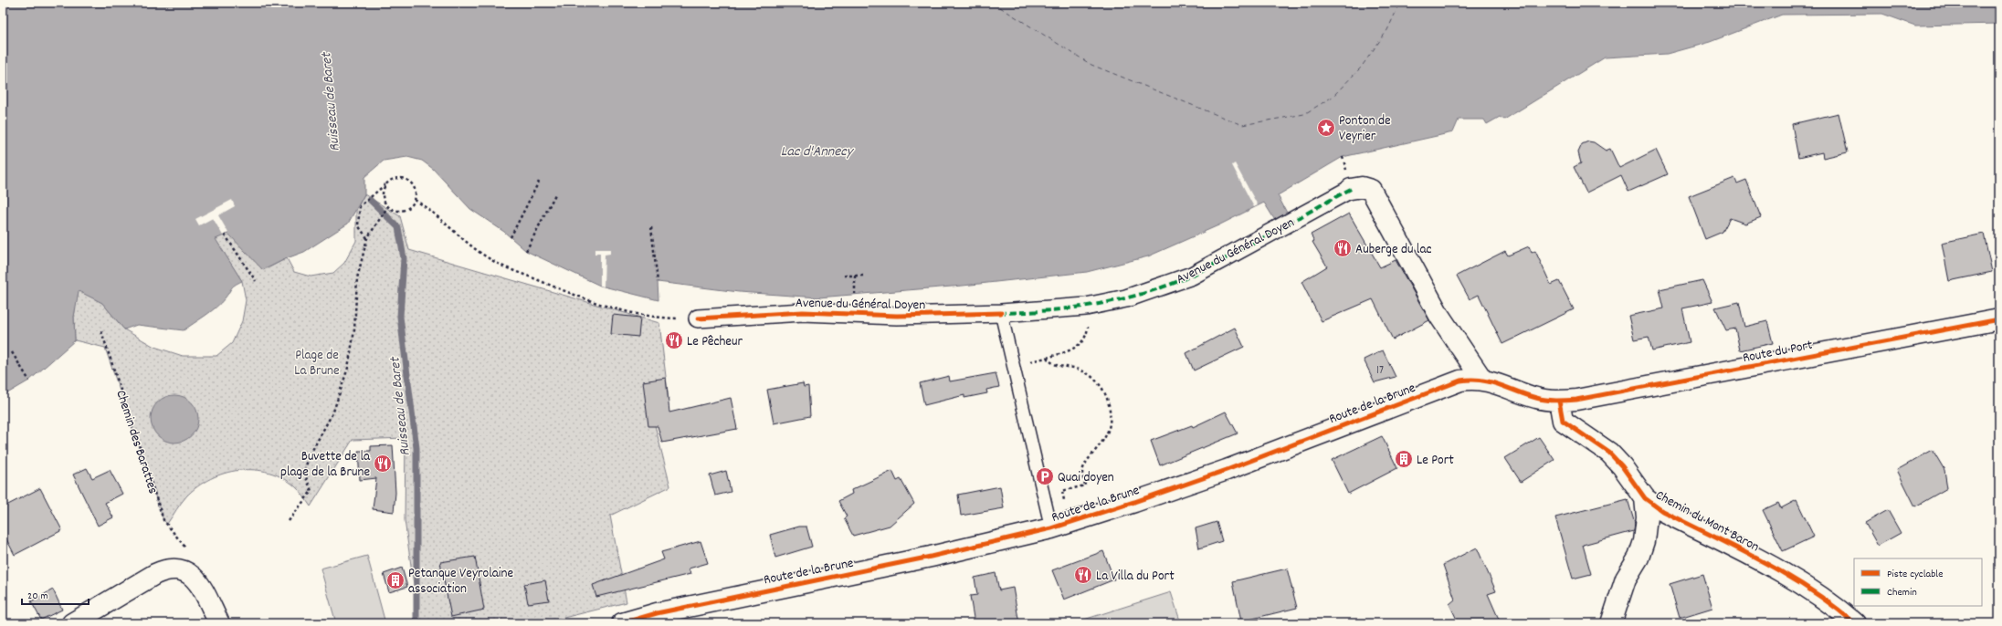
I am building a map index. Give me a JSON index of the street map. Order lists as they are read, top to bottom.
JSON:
{
  "streets": {
    "street": [
      "Avenue du Général Doyen",
      "Route du Port",
      "Route de la Brune",
      "Chemin du Mont Baron"
    ],
    "path": ["Chemin des Barattes"]
  },
  "crossings": [
    ["Avenue du Général Doyen", "Route de la Brune"],
    ["Route du Port", "Route de la Brune"],
    ["Route du Port", "Chemin du Mont Baron"],
    ["Route de la Brune", "Chemin du Mont Baron"]
  ],
  "water": ["Ruisseau de Baret", "Lac d'Annecy"],
  "parks": ["Plage de La Brune"],
  "places": {
    "place": ["Ponton de Veyrier"],
    "restaurant": [
      "Auberge du lac",
      "Le Pêcheur",
      "Buvette de la plage de la Brune",
      "La Villa du Port"
    ],
    "building": ["Le Port", "Petanque Veyrolaine association"],
    "parking": ["Quai doyen"]
  },
  "house_numbers": ["17"],
  "legend": ["Piste cyclable", "Chemin"],
  "scale_bar": "20 m"
}
